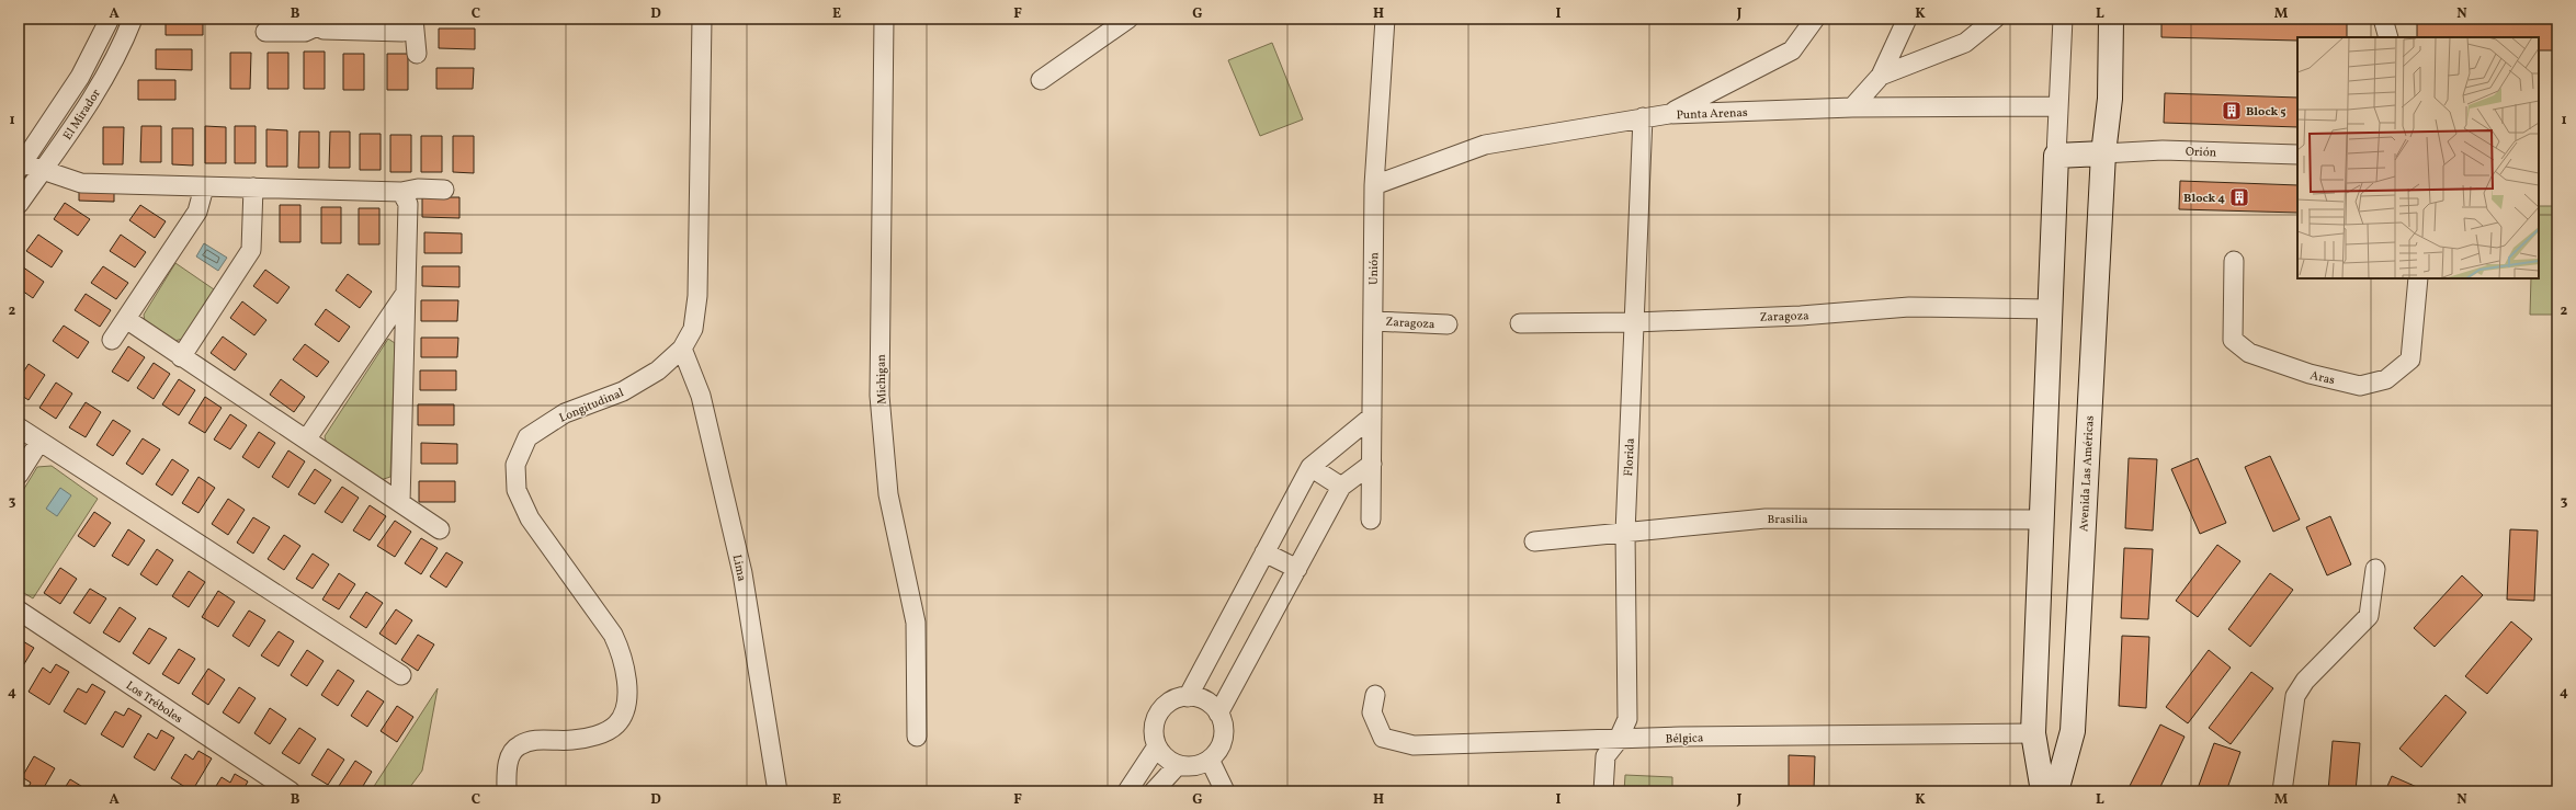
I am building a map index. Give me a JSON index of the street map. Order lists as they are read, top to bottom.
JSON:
{
  "streets": {
    "street": [
      "Punta Arenas",
      "El Mirador",
      "Orión",
      "Unión",
      "Zaragoza",
      "Aras",
      "Michigan",
      "Longitudinal",
      "Florida",
      "Avenida Las Américas",
      "Brasilia",
      "Lima",
      "Los Tréboles",
      "Bélgica"
    ]
  },
  "crossings": [
    ["Punta Arenas", "Unión"],
    ["Punta Arenas", "Florida"],
    ["Orión", "Avenida Las Américas"],
    ["Unión", "Zaragoza"],
    ["Zaragoza", "Florida"],
    ["Longitudinal", "Lima"],
    ["Florida", "Brasilia"],
    ["Florida", "Bélgica"]
  ],
  "places": {
    "building": ["Block 5", "Block 4"]
  },
  "grid": {
    "columns": [
      "A",
      "B",
      "C",
      "D",
      "E",
      "F",
      "G",
      "H",
      "I",
      "J",
      "K",
      "L",
      "M",
      "N"
    ],
    "rows": [
      "1",
      "2",
      "3",
      "4"
    ]
  }
}
